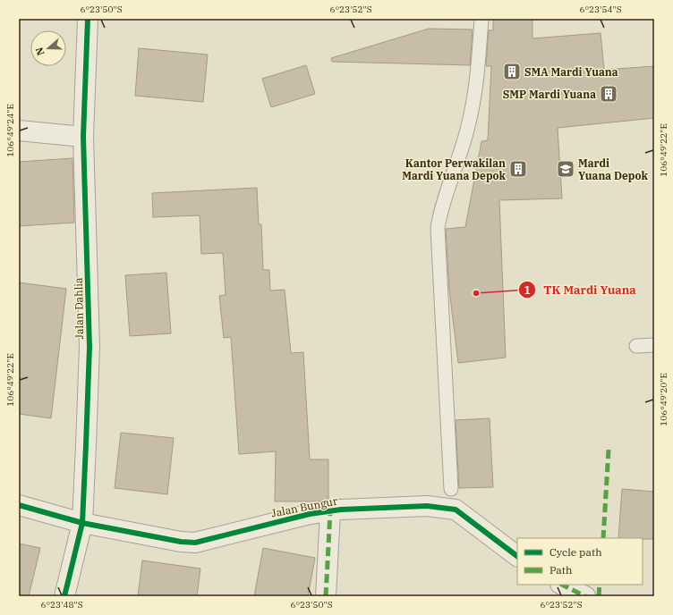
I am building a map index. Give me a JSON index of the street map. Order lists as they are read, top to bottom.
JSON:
{
  "streets": {
    "street": ["Jalan Dahlia", "Jalan Bungur"]
  },
  "crossings": [
    ["Jalan Dahlia", "Jalan Bungur"]
  ],
  "places": {
    "building": ["SMA Mardi Yuana", "SMP Mardi Yuana", "Kantor Perwakilan Mardi Yuana Depok"],
    "school or university": ["Mardi Yuana Depok"],
    "other": ["TK Mardi Yuana"]
  },
  "legend": ["Cycle path", "Path"],
  "north": "left",
  "coordinates": [
    "6°23'50\"S",
    "6°23'52\"S",
    "6°23'54\"S",
    "106°49'24\"E",
    "106°49'22\"E",
    "106°49'20\"E",
    "6°23'48\"S"
  ]
}
